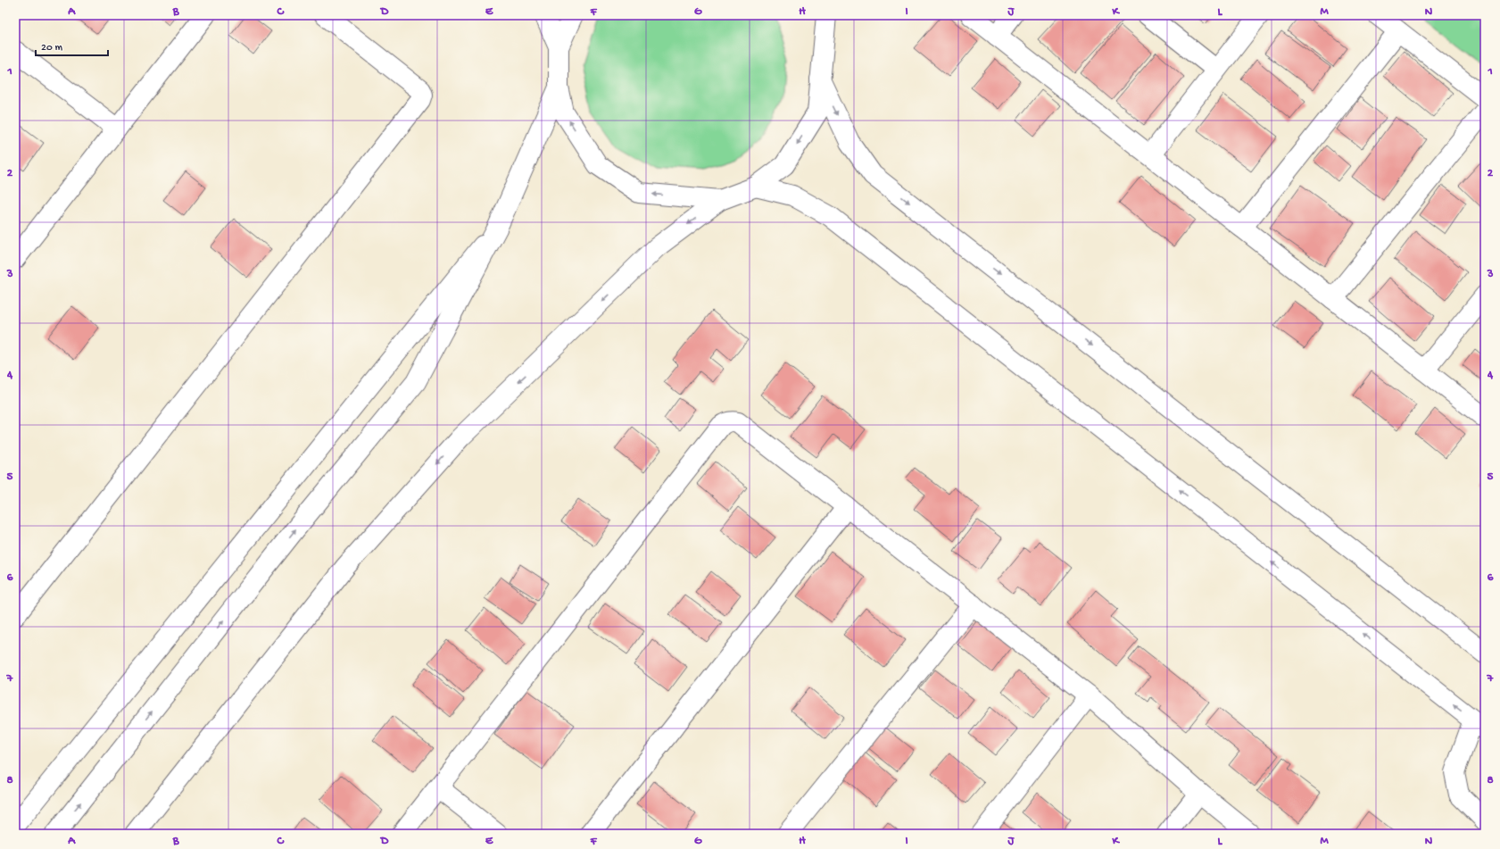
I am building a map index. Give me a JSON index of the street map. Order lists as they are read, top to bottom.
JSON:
{
  "scale_bar": "20 m",
  "grid": {
    "columns": [
      "A",
      "B",
      "C",
      "D",
      "E",
      "F",
      "G",
      "H",
      "I",
      "J",
      "K",
      "L",
      "M",
      "N"
    ],
    "rows": [
      "1",
      "2",
      "3",
      "4",
      "5",
      "6",
      "7",
      "8"
    ]
  }
}
